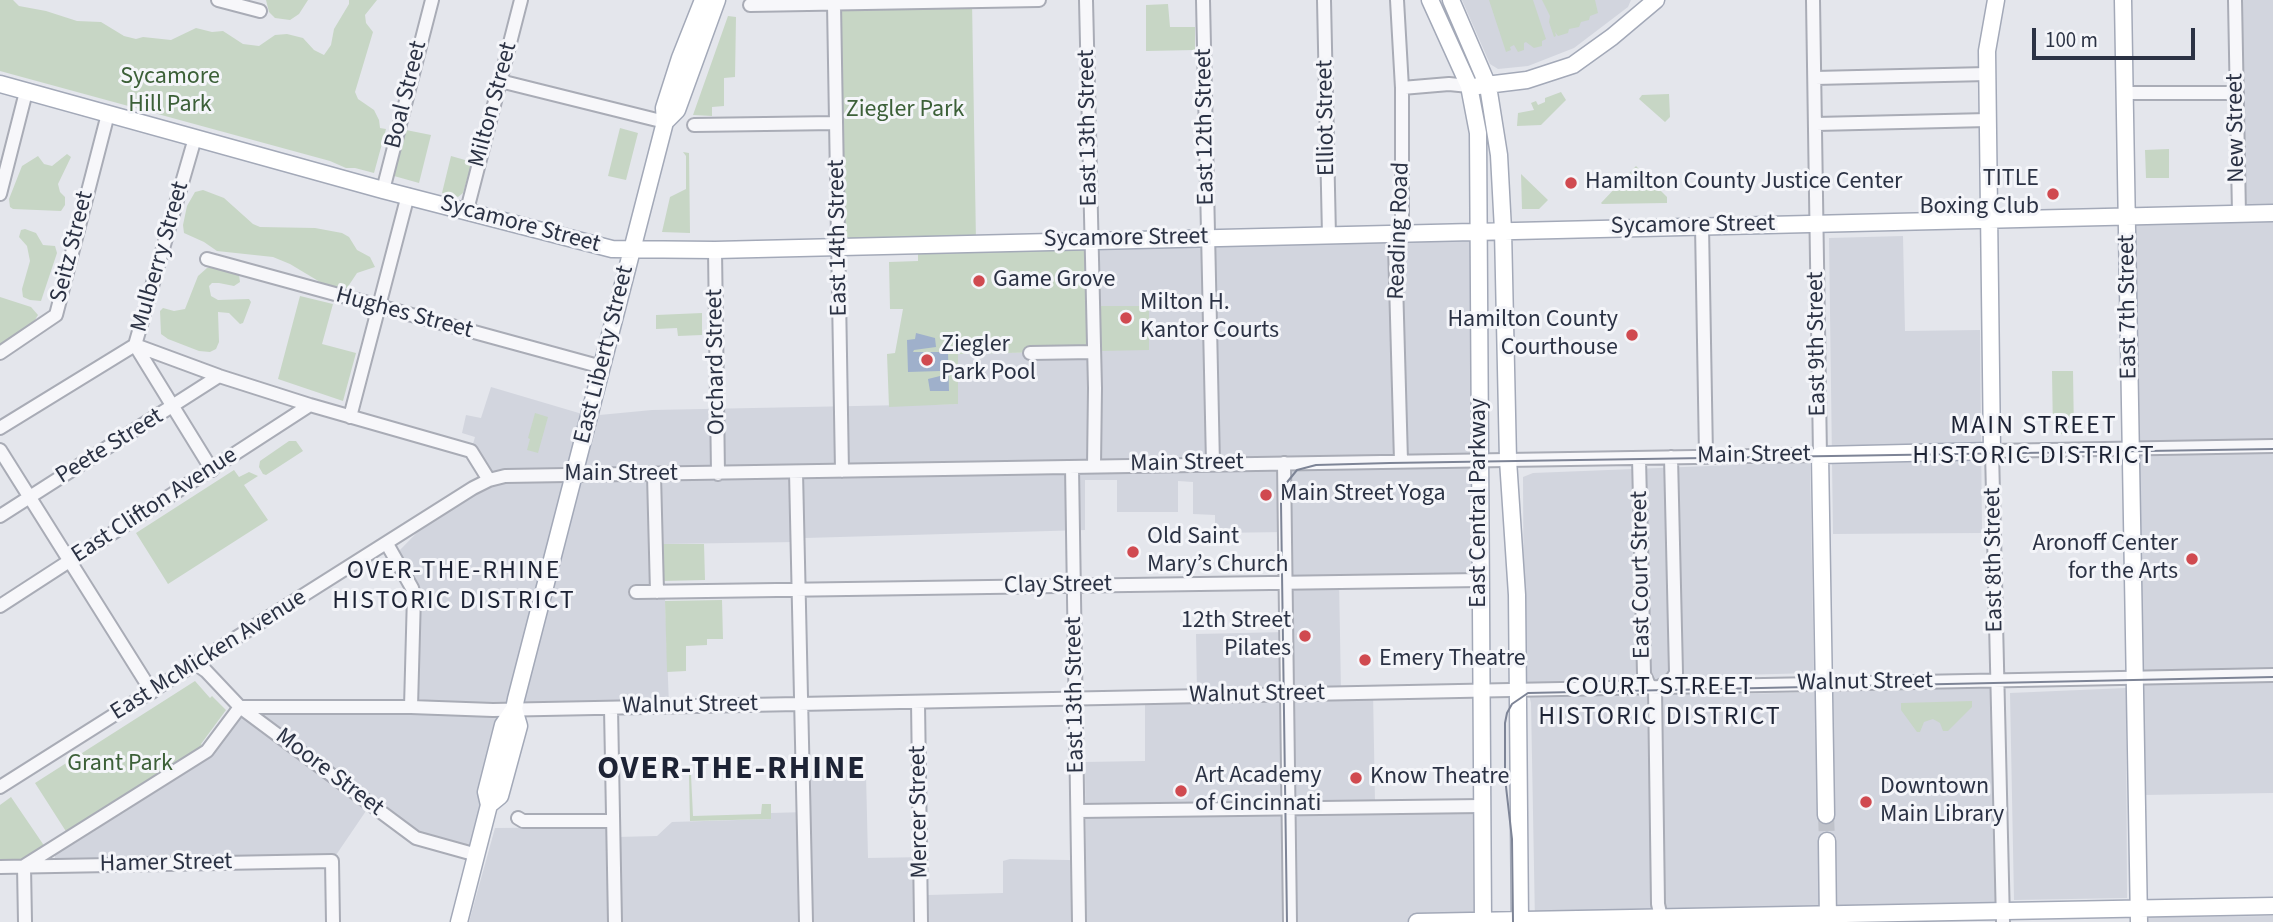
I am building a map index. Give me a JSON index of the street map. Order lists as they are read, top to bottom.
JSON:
{
  "streets": {
    "main road": [
      "Sycamore Street",
      "East 7th Street",
      "East 9th Street",
      "East Liberty Street",
      "Main Street",
      "East Central Parkway",
      "East 8th Street"
    ],
    "street": [
      "Boal Street",
      "Milton Street",
      "Elliot Street",
      "East 12th Street",
      "East 13th Street",
      "New Street",
      "Reading Road",
      "East 14th Street",
      "Seitz Street",
      "Mulberry Street",
      "Hughes Street",
      "Orchard Street",
      "Peete Street",
      "East Clifton Avenue",
      "East Court Street",
      "Clay Street",
      "East McMicken Avenue",
      "Walnut Street",
      "Moore Street",
      "Mercer Street",
      "Hamer Street"
    ]
  },
  "crossings": [
    ["Boal Street", "Sycamore Street"],
    ["Milton Street", "Sycamore Street"],
    ["Elliot Street", "Sycamore Street"],
    ["East 12th Street", "Sycamore Street"],
    ["East 12th Street", "Main Street"],
    ["East 13th Street", "Sycamore Street"],
    ["East 13th Street", "Main Street"],
    ["East 13th Street", "Clay Street"],
    ["East 13th Street", "Walnut Street"],
    ["New Street", "Sycamore Street"],
    ["Sycamore Street", "Reading Road"],
    ["Sycamore Street", "East 14th Street"],
    ["Sycamore Street", "Seitz Street"],
    ["Sycamore Street", "Mulberry Street"],
    ["Sycamore Street", "East 7th Street"],
    ["Sycamore Street", "East 9th Street"],
    ["Sycamore Street", "East Liberty Street"],
    ["Sycamore Street", "Orchard Street"],
    ["Sycamore Street", "East Central Parkway"],
    ["Sycamore Street", "East 8th Street"],
    ["Reading Road", "Main Street"],
    ["East 14th Street", "Main Street"],
    ["East 7th Street", "Main Street"],
    ["East 7th Street", "Walnut Street"],
    ["Hughes Street", "East Liberty Street"],
    ["East 9th Street", "Main Street"],
    ["East 9th Street", "Walnut Street"],
    ["East Liberty Street", "Main Street"],
    ["East Liberty Street", "Walnut Street"],
    ["East Liberty Street", "Moore Street"],
    ["Orchard Street", "Main Street"],
    ["Main Street", "East Central Parkway"],
    ["Main Street", "East 8th Street"],
    ["Main Street", "East Court Street"],
    ["Main Street", "East McMicken Avenue"],
    ["East Central Parkway", "Clay Street"],
    ["East Central Parkway", "Walnut Street"],
    ["East 8th Street", "Walnut Street"],
    ["East Court Street", "Walnut Street"],
    ["East McMicken Avenue", "Moore Street"],
    ["Walnut Street", "Moore Street"],
    ["Walnut Street", "Mercer Street"]
  ],
  "districts": [
    "MAIN STREET HISTORIC DISTRICT",
    "OVER-THE-RHINE HISTORIC DISTRICT",
    "COURT STREET HISTORIC DISTRICT",
    "OVER-THE-RHINE"
  ],
  "parks": ["Sycamore Hill Park", "Ziegler Park", "Grant Park"],
  "places": [
    "Hamilton County Justice Center",
    "TITLE Boxing Club",
    "Game Grove",
    "Milton H. Kantor Courts",
    "Hamilton County Courthouse",
    "Ziegler Park Pool",
    "Main Street Yoga",
    "Old Saint Mary’s Church",
    "Aronoff Center for the Arts",
    "12th Street Pilates",
    "Emery Theatre",
    "Know Theatre",
    "Art Academy of Cincinnati",
    "Downtown Main Library"
  ],
  "scale_bar": "100 m"
}
